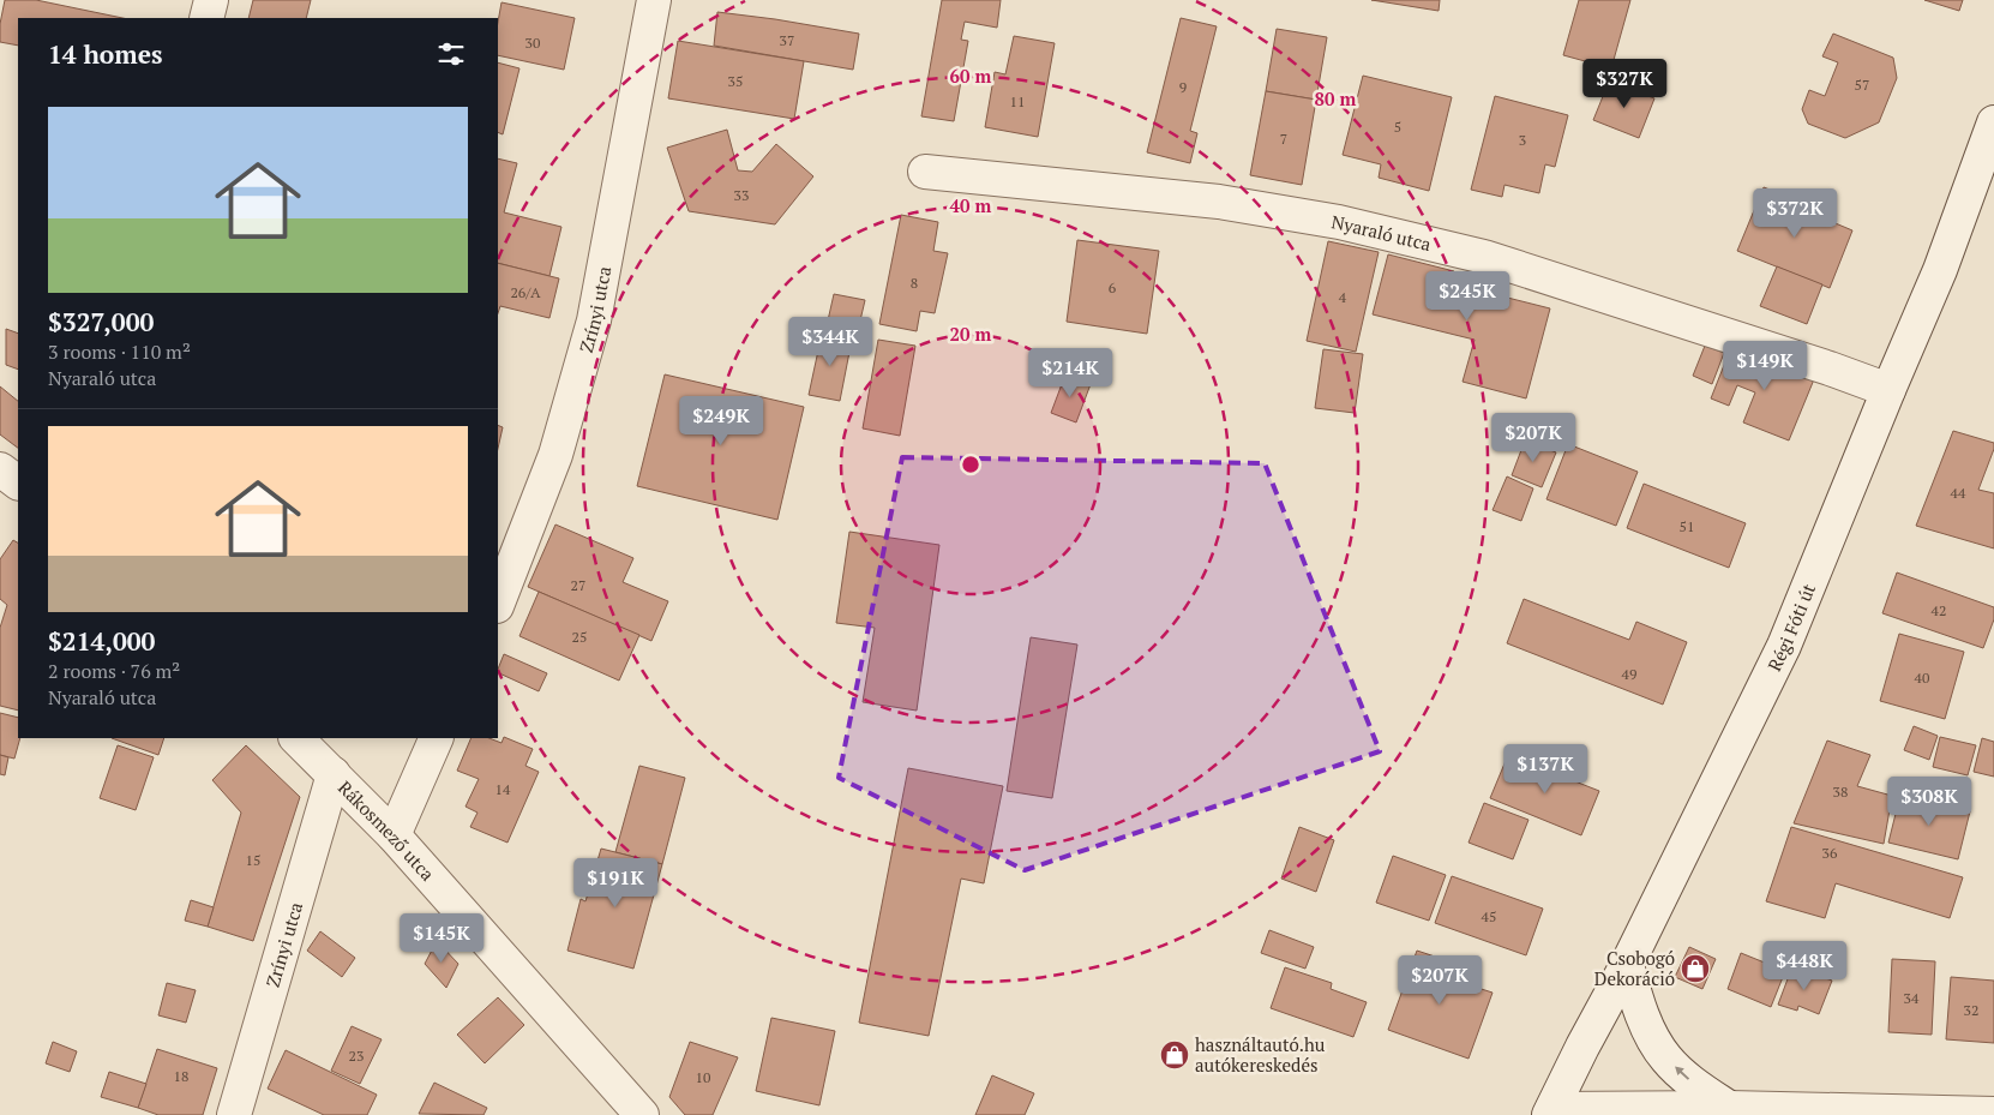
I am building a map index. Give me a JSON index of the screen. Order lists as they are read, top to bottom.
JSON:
{
  "streets": {
    "street": [
      "Nyaraló utca",
      "Zrínyi utca",
      "Régi Fóti út",
      "Rákosmező utca"
    ]
  },
  "crossings": [
    ["Nyaraló utca", "Régi Fóti út"],
    ["Zrínyi utca", "Rákosmező utca"]
  ],
  "places": {
    "shop": ["Csobogó Dekoráció", "használtautó.hu autókereskedés"]
  },
  "house_numbers": [
    "37",
    "30",
    "35",
    "57",
    "9",
    "11",
    "5",
    "7",
    "3",
    "33",
    "8",
    "6",
    "26/A",
    "4",
    "44",
    "51",
    "27",
    "42",
    "25",
    "49",
    "40",
    "14",
    "38",
    "36",
    "15",
    "45",
    "34",
    "32",
    "23",
    "18",
    "10"
  ],
  "page": {
    "heading": "14 homes",
    "price": [
      "$327K",
      "$372K",
      "$245K",
      "$344K",
      "$149K",
      "$214K",
      "$249K",
      "$207K",
      "$137K",
      "$308K",
      "$191K",
      "$145K",
      "$448K",
      "$207K"
    ],
    "list": [
      {
        "name": "$327,000",
        "note": "3 rooms · 110 m² · Nyaraló utca"
      },
      {
        "name": "$214,000",
        "note": "2 rooms · 76 m² · Nyaraló utca"
      }
    ]
  },
  "rings": [
    "60 m",
    "80 m",
    "40 m",
    "20 m"
  ]
}
